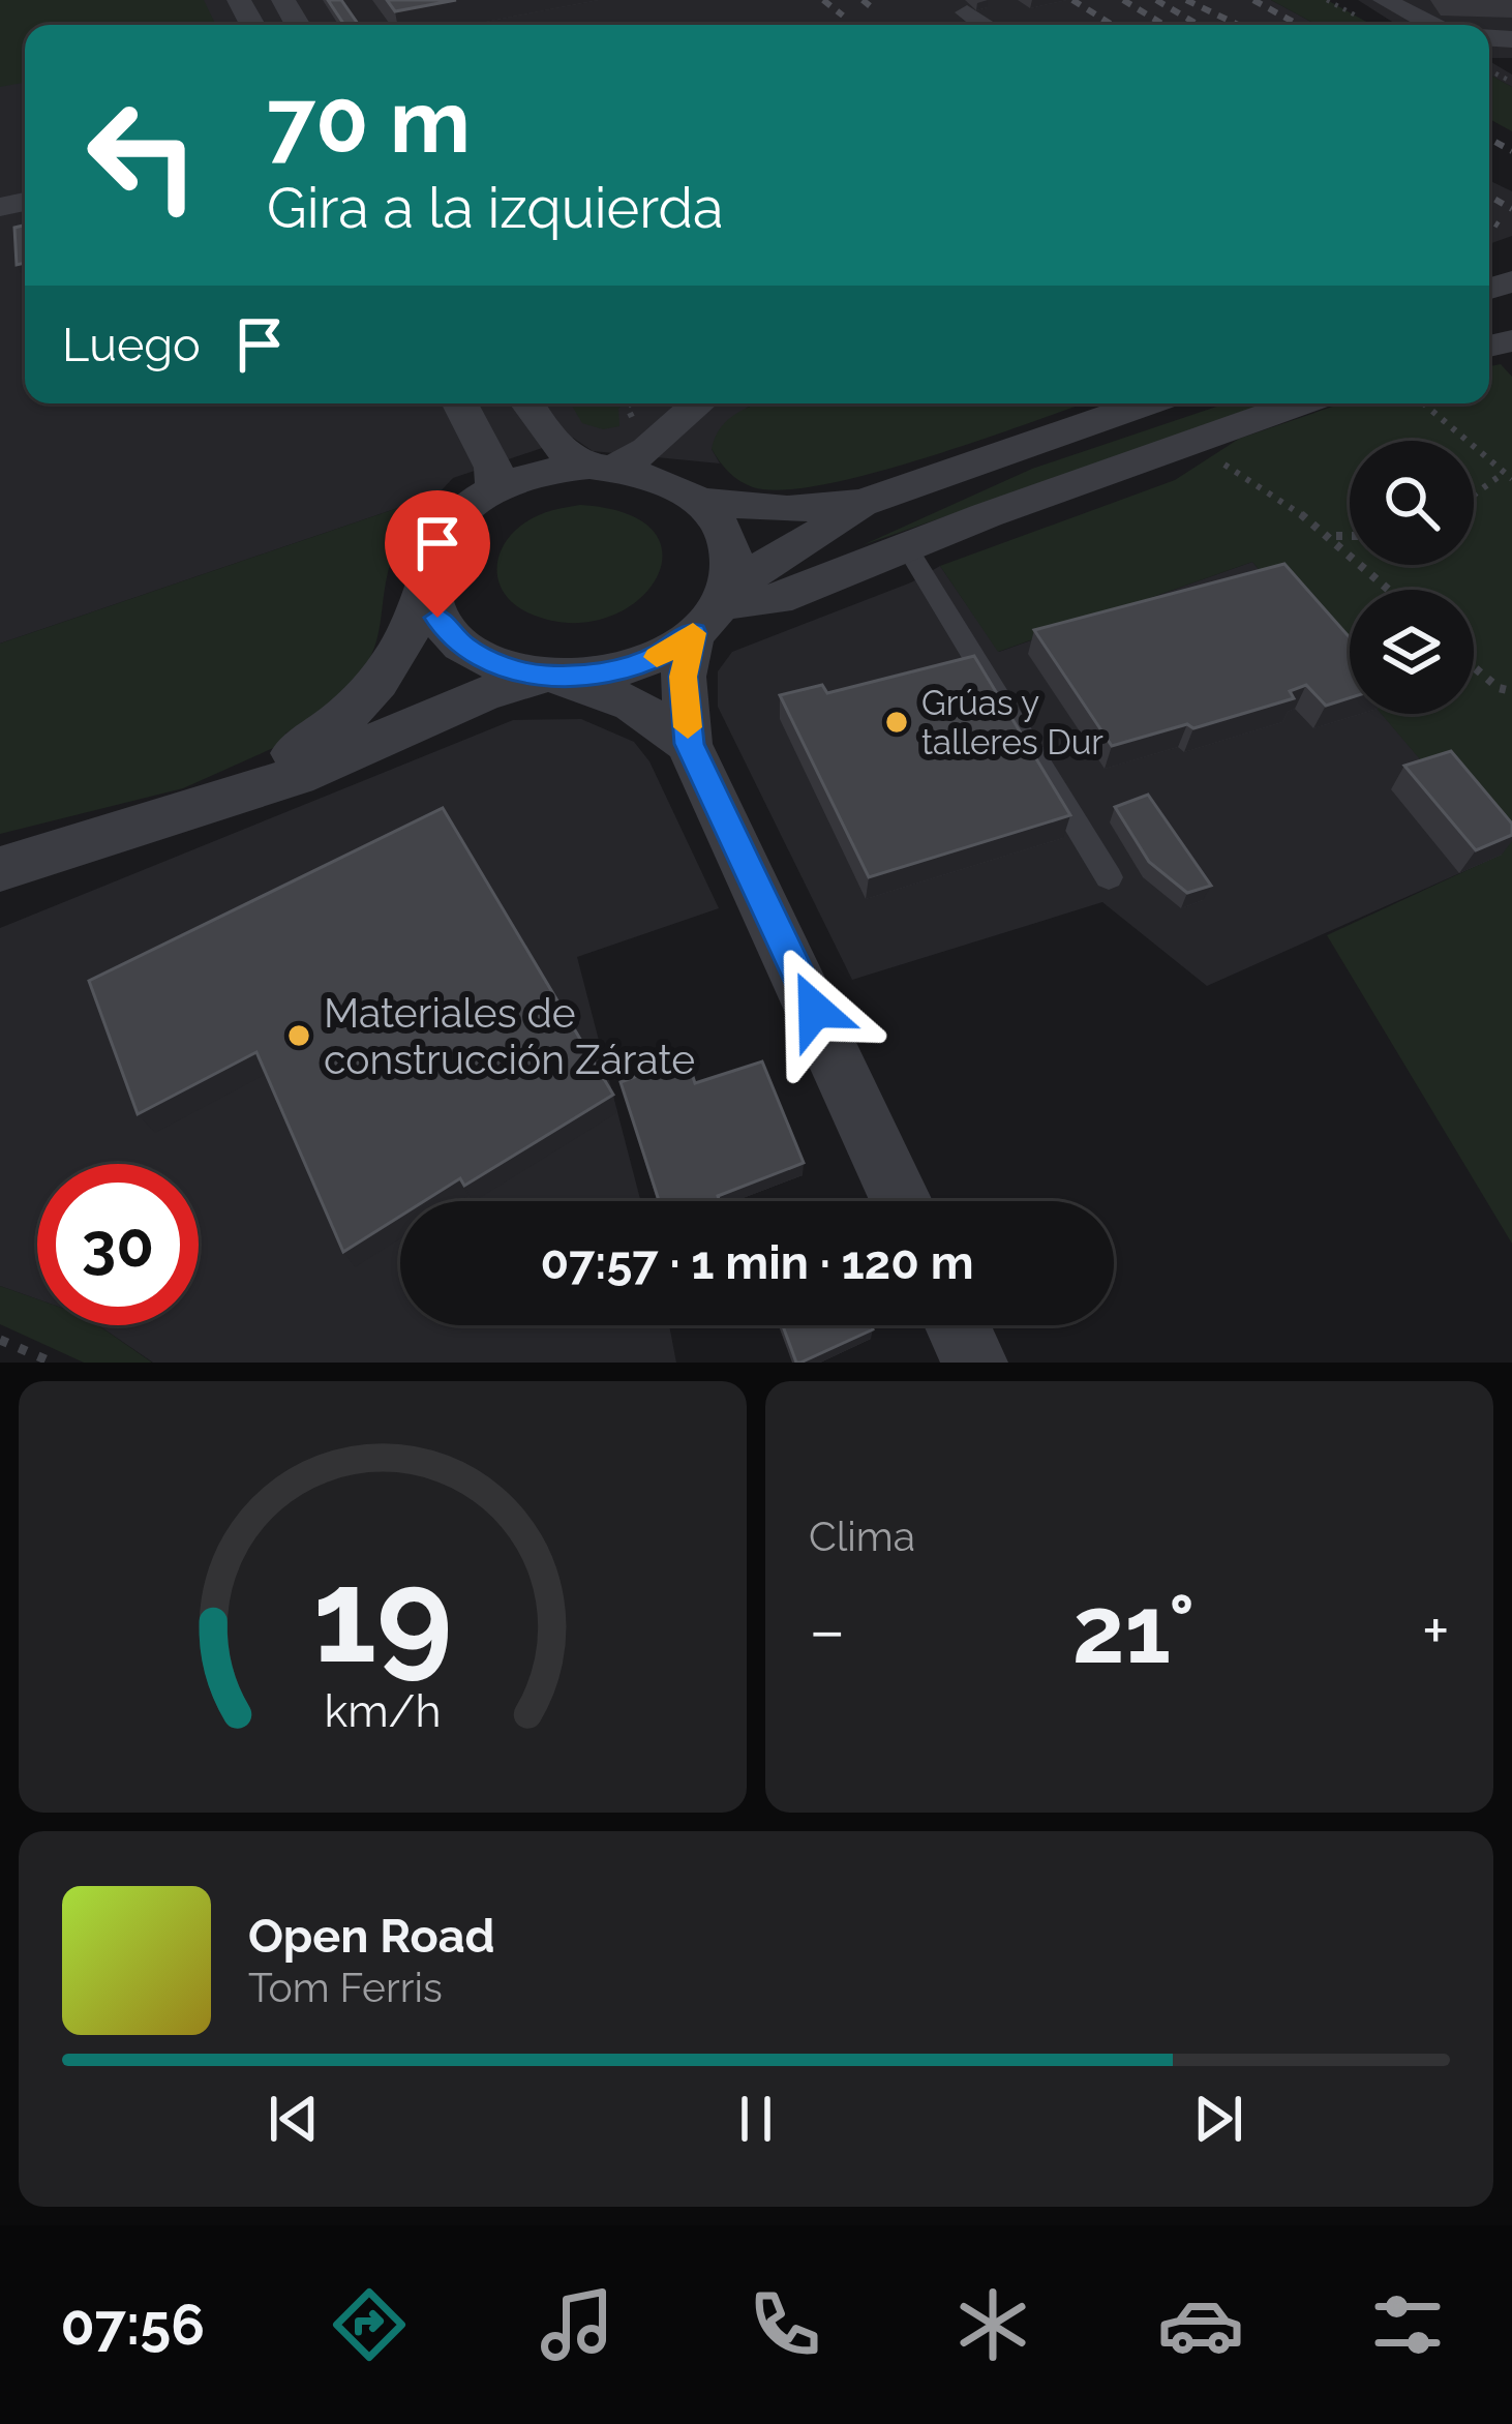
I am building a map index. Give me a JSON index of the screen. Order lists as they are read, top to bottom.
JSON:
{
  "places": ["Grúas y talleres Dur", "Materiales de construcción Zárate"],
  "page": {
    "turn": ["70 m", "Gira a la izquierda"],
    "then": "Luego",
    "limit": "30",
    "trip": "07:57 · 1 min · 120 m",
    "tile": "Clima",
    "heat": ["−", "21°", "+"],
    "song": ["Open Road", "Tom Ferris"],
    "tabs": "07:56",
    "gauge": ["19", "km/h"]
  }
}
